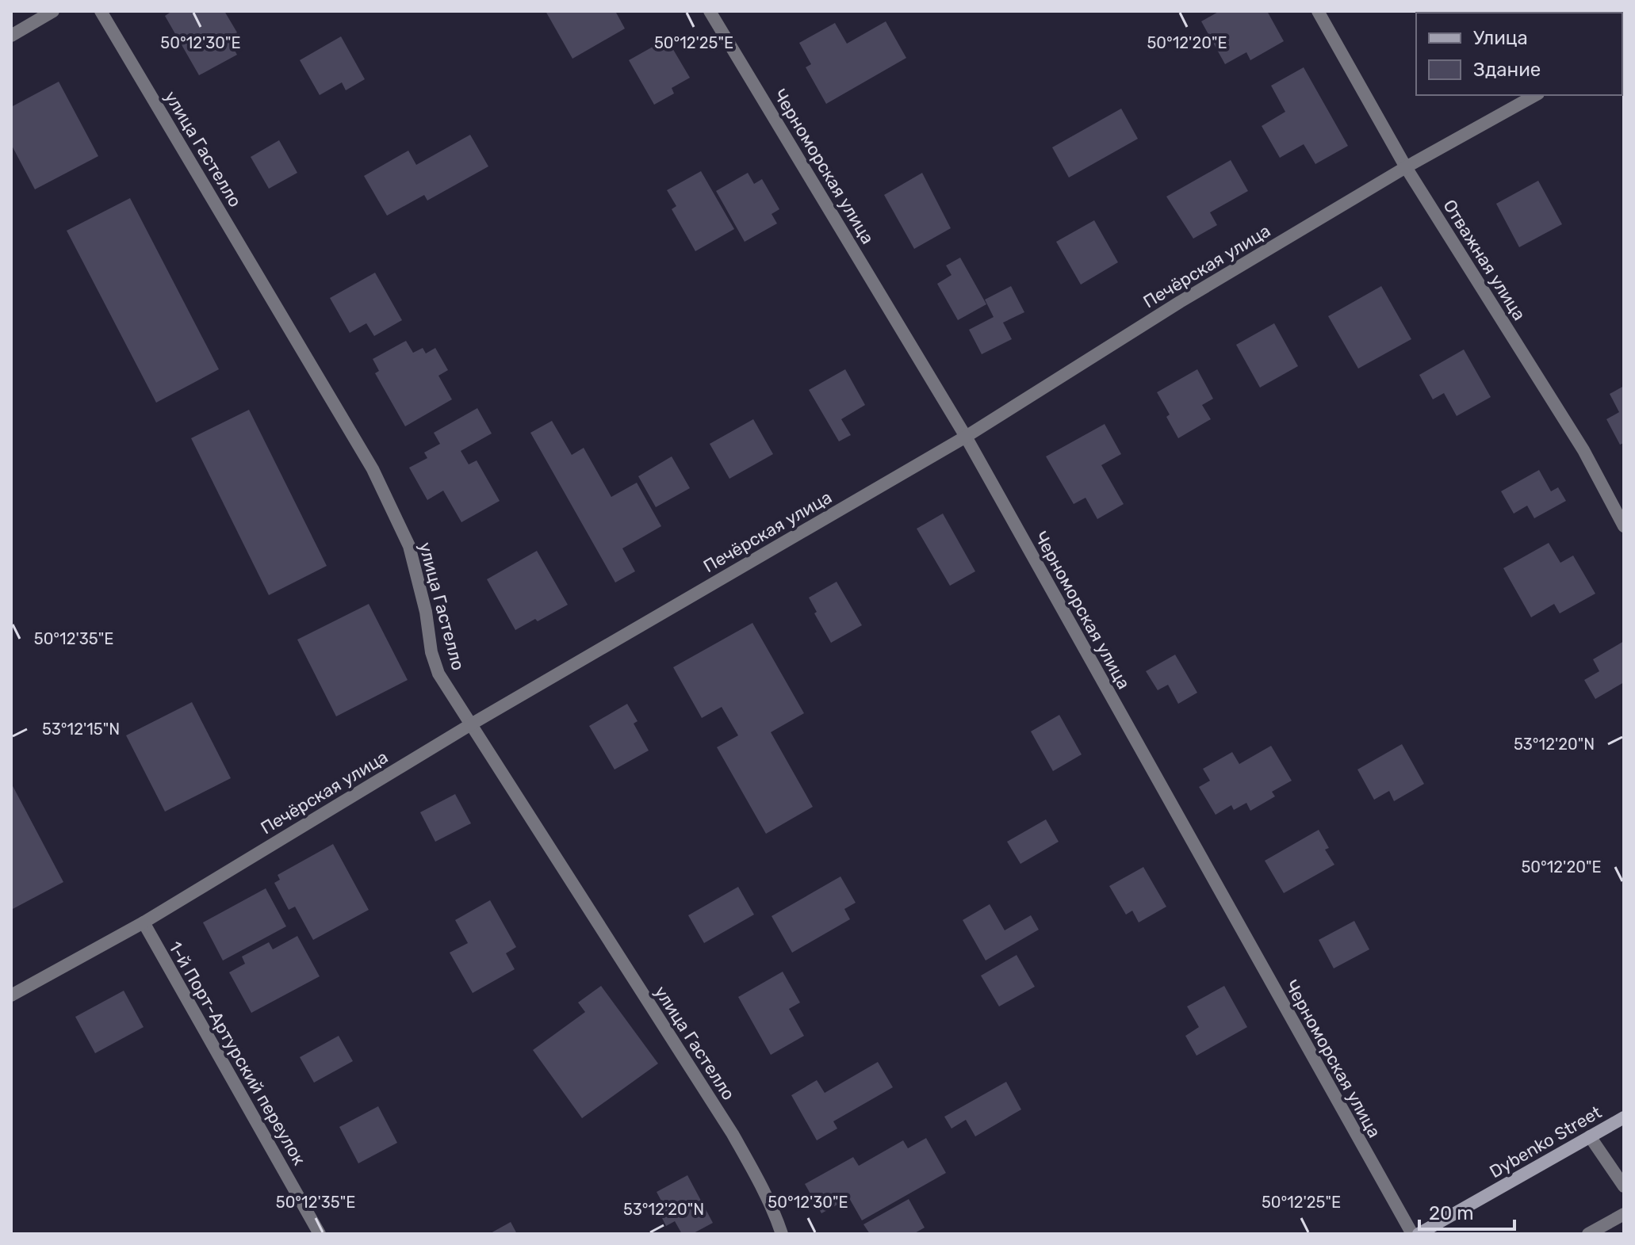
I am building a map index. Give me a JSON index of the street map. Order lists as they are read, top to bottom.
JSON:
{
  "streets": {
    "main road": ["Dybenko Street"],
    "street": [
      "улица Гастелло",
      "Черноморская улица",
      "Отважная улица",
      "Печёрская улица",
      "1-й Порт-Артурский переулок"
    ]
  },
  "crossings": [
    ["улица Гастелло", "Печёрская улица"],
    ["Черноморская улица", "Печёрская улица"],
    ["Отважная улица", "Печёрская улица"],
    ["Печёрская улица", "1-й Порт-Артурский переулок"]
  ],
  "legend": ["Улица", "Здание"],
  "scale_bar": "20 m",
  "coordinates": [
    "50°12'30\"E",
    "50°12'25\"E",
    "50°12'20\"E",
    "50°12'35\"E",
    "53°12'15\"N",
    "53°12'20\"N"
  ]
}
